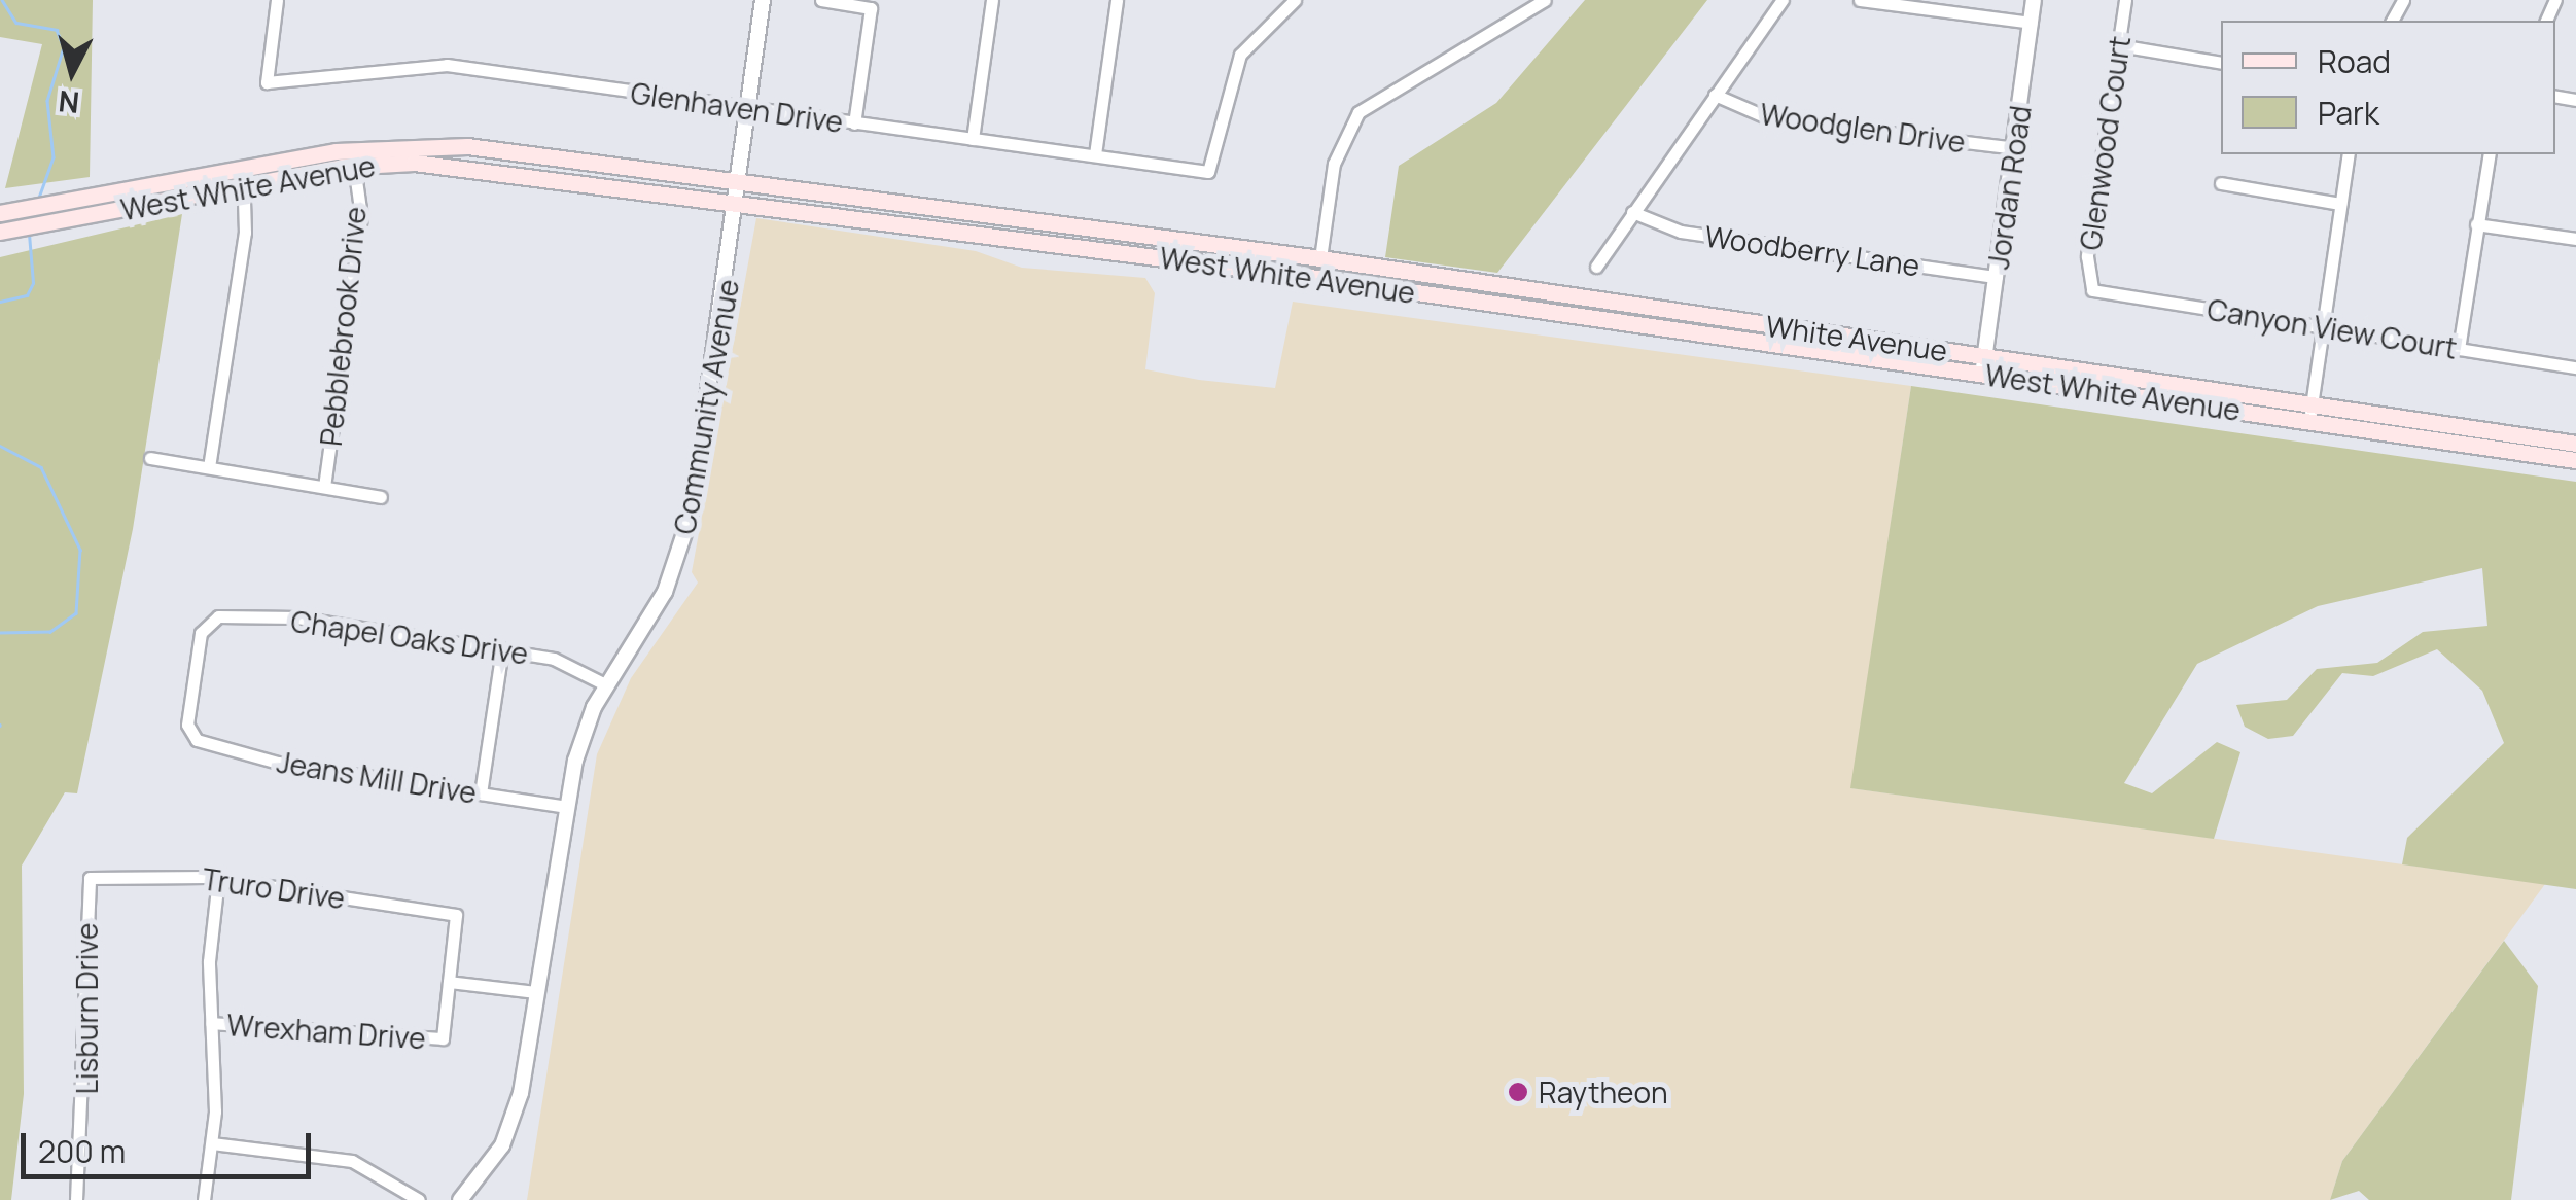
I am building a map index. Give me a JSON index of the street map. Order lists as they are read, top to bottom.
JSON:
{
  "streets": {
    "main road": ["West White Avenue", "White Avenue"],
    "street": [
      "Glenhaven Drive",
      "Woodglen Drive",
      "Glenwood Court",
      "Jordan Road",
      "Woodberry Lane",
      "Pebblebrook Drive",
      "Canyon View Court",
      "Community Avenue",
      "Chapel Oaks Drive",
      "Jeans Mill Drive",
      "Truro Drive",
      "Lisburn Drive",
      "Wrexham Drive"
    ]
  },
  "crossings": [
    ["Glenhaven Drive", "Community Avenue"],
    ["Woodglen Drive", "Jordan Road"],
    ["Glenwood Court", "Canyon View Court"],
    ["West White Avenue", "Jordan Road"],
    ["West White Avenue", "Pebblebrook Drive"],
    ["West White Avenue", "White Avenue"],
    ["West White Avenue", "Community Avenue"],
    ["Jordan Road", "Woodberry Lane"],
    ["Jordan Road", "White Avenue"],
    ["Community Avenue", "Chapel Oaks Drive"],
    ["Community Avenue", "Jeans Mill Drive"],
    ["Chapel Oaks Drive", "Jeans Mill Drive"],
    ["Truro Drive", "Lisburn Drive"],
    ["Truro Drive", "Wrexham Drive"]
  ],
  "places": ["Raytheon"],
  "legend": ["Road", "Park"],
  "scale_bar": "200 m",
  "north": "bottom"
}
